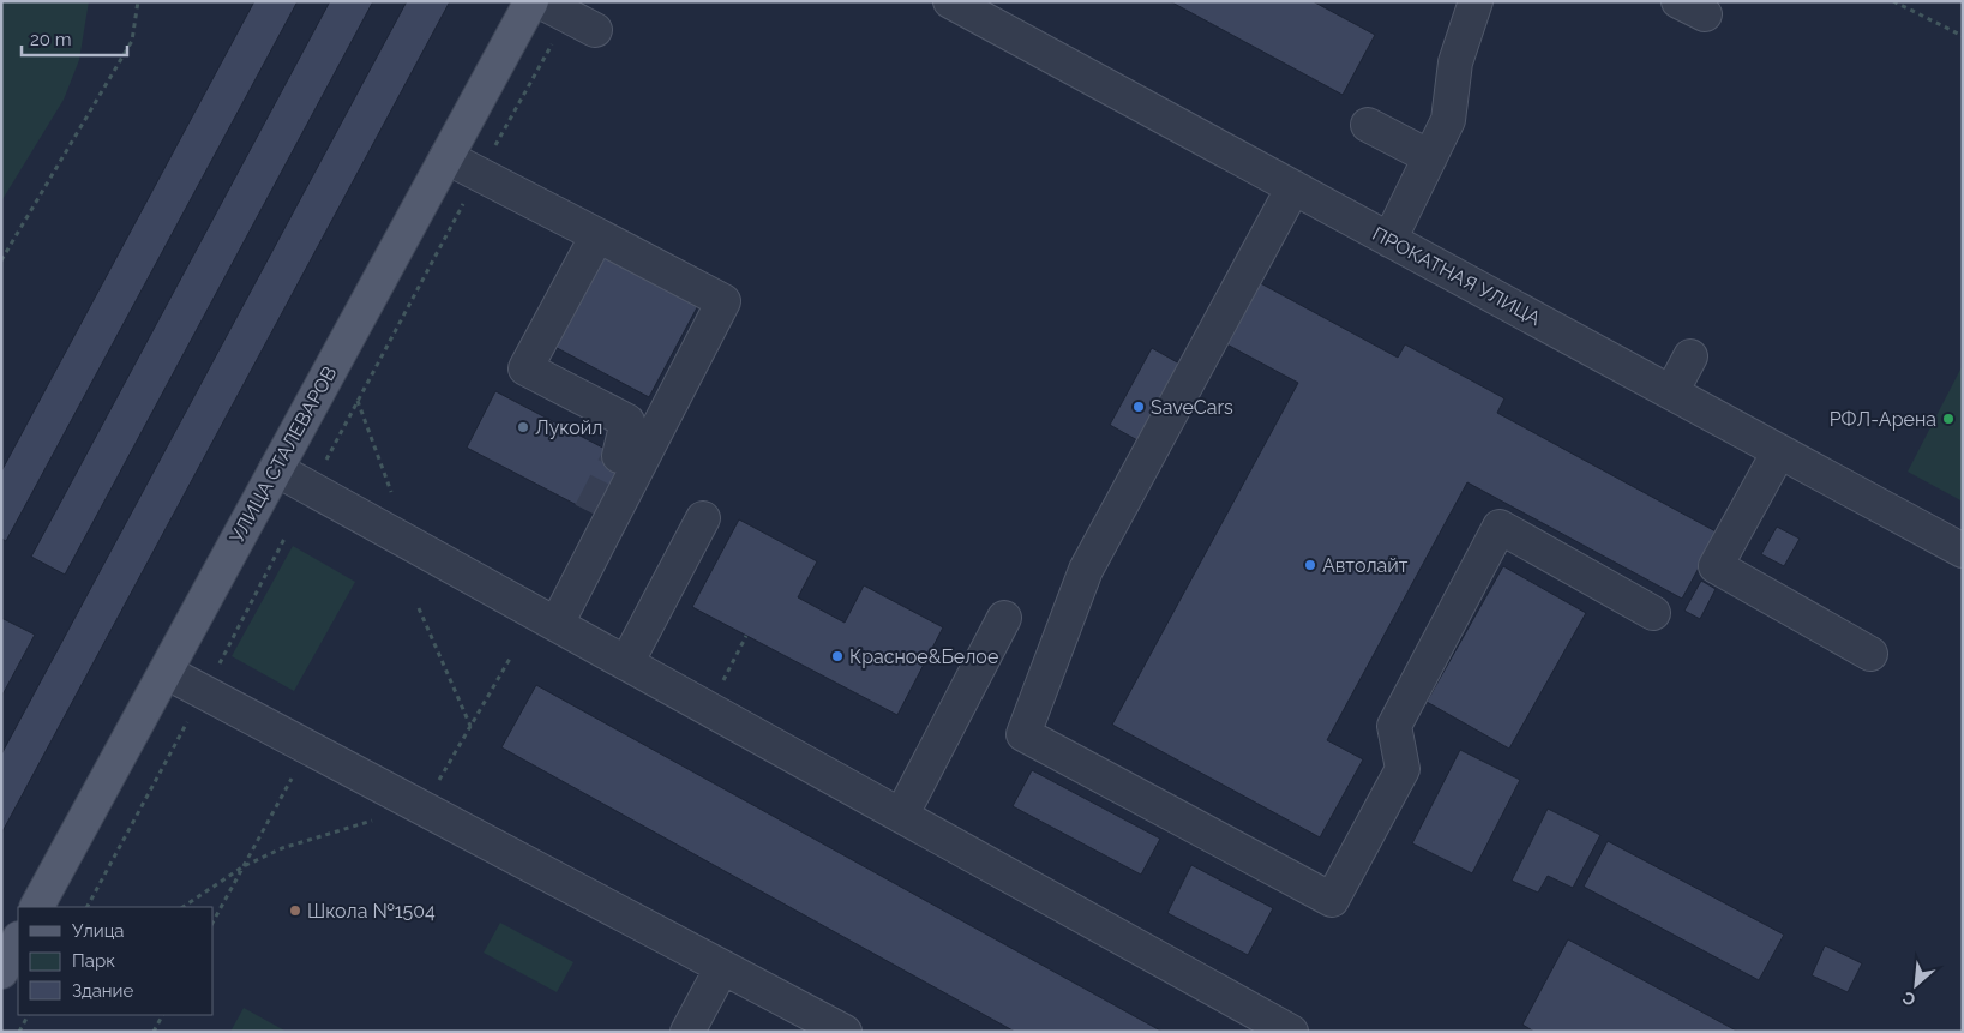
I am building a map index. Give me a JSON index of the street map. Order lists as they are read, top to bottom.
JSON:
{
  "streets": {
    "main road": ["УЛИЦА СТАЛЕВАРОВ"],
    "street": ["ПРОКАТНАЯ УЛИЦА"]
  },
  "places": [
    "SaveCars",
    "РФЛ-Арена",
    "Лукойл",
    "Автолайт",
    "Красное&Белое",
    "Школа №1504"
  ],
  "legend": ["Улица", "Парк", "Здание"],
  "scale_bar": "20 m",
  "north": "bottom left"
}
